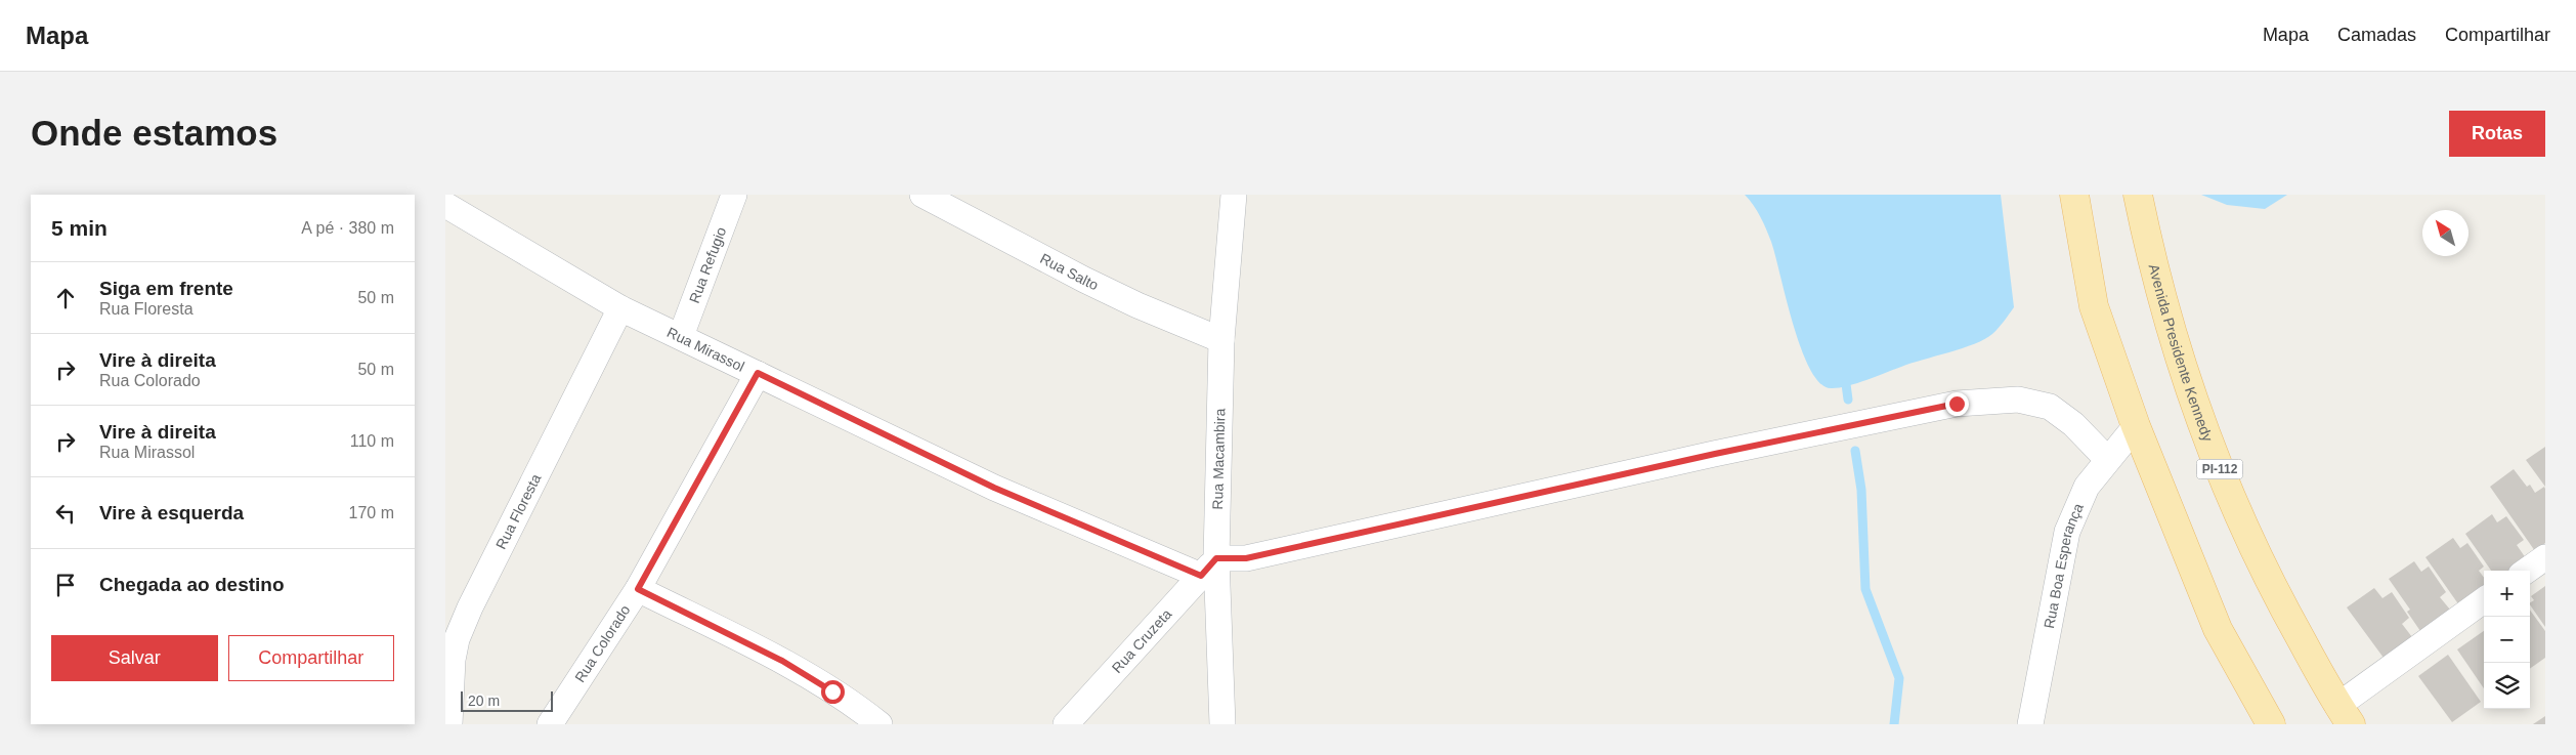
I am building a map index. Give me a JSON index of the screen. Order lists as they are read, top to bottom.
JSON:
{
  "streets": {
    "main road": ["Avenida Presidente Kennedy", "PI-112"],
    "street": [
      "Rua Refugio",
      "Rua Salto",
      "Rua Mirassol",
      "Rua Macambira",
      "Rua Floresta",
      "Rua Boa Esperança",
      "Rua Cruzeta",
      "Rua Colorado"
    ]
  },
  "crossings": [
    ["Rua Refugio", "Rua Mirassol"],
    ["Rua Salto", "Rua Macambira"],
    ["Rua Mirassol", "Rua Macambira"],
    ["Rua Mirassol", "Rua Floresta"],
    ["Rua Mirassol", "Rua Cruzeta"],
    ["Rua Mirassol", "Rua Colorado"],
    ["Rua Macambira", "Rua Cruzeta"]
  ],
  "scale_bar": "20 m",
  "north": "top left",
  "page": {
    "header": "Mapa",
    "nav": ["Mapa", "Camadas", "Compartilhar"],
    "buttons": [
      "Rotas",
      ["Salvar", "Compartilhar"]
    ],
    "title": "Onde estamos",
    "heading": ["5 min", "A pé · 380 m"],
    "list": [
      ["Siga em frente", "Rua Floresta", "50 m"],
      ["Vire à direita", "Rua Colorado", "50 m"],
      ["Vire à direita", "Rua Mirassol", "110 m"],
      ["Vire à esquerda", "170 m"],
      "Chegada ao destino"
    ],
    "map_buttons": ["+", "−"],
    "scale": "20 m"
  }
}
